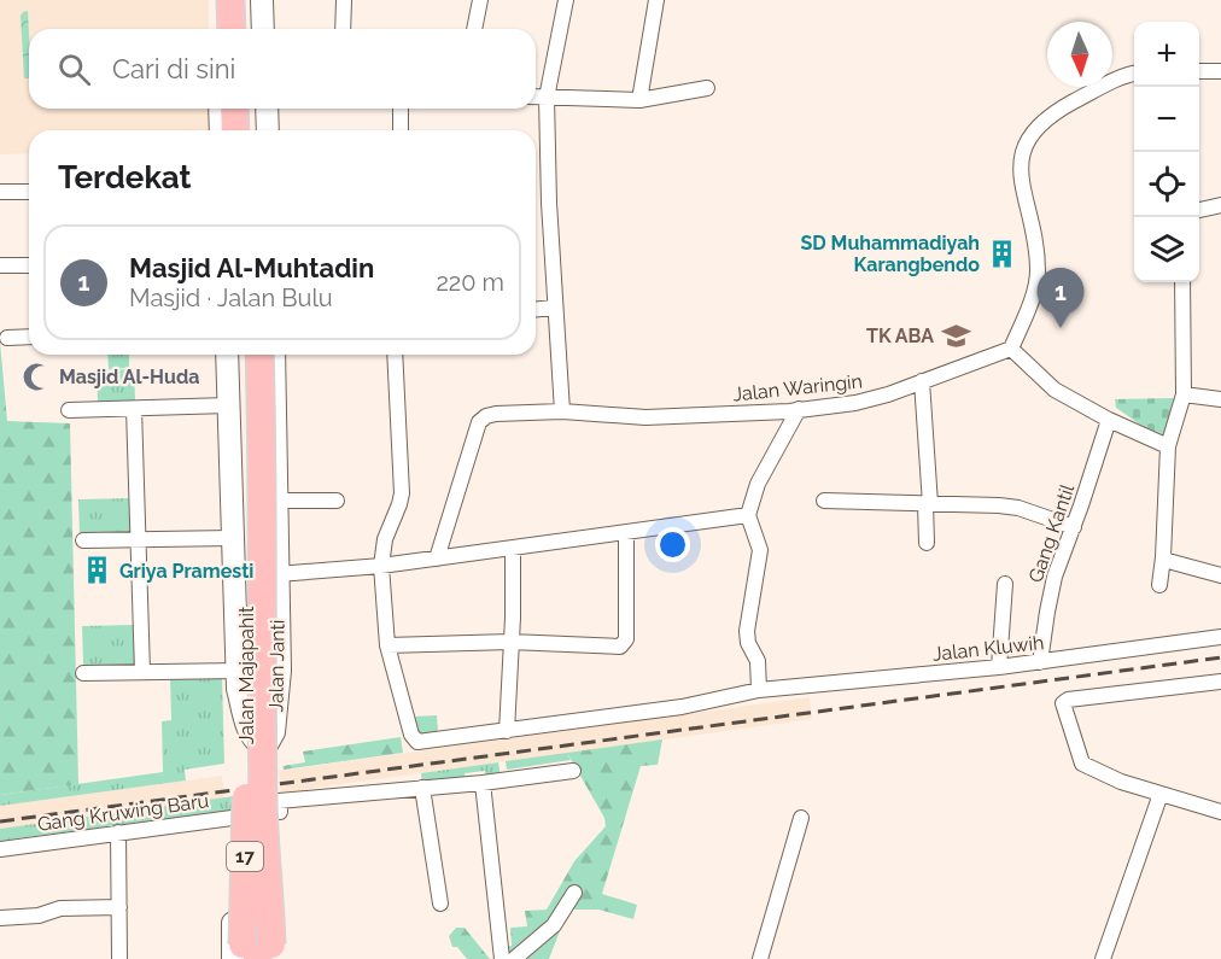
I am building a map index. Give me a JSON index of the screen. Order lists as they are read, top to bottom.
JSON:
{
  "streets": {
    "highway": ["Jalan Majapahit", "17"],
    "street": [
      "Jalan Waringin",
      "Gang Kantil",
      "Jalan Kluwih",
      "Jalan Janti",
      "Gang Kruwing Baru"
    ]
  },
  "crossings": [
    ["Gang Kantil", "Jalan Kluwih"],
    ["Jalan Majapahit", "Gang Kruwing Baru"]
  ],
  "places": {
    "building": ["SD Muhammadiyah Karangbendo", "Griya Pramesti"],
    "school or university": ["TK ABA"],
    "mosque": ["Masjid Al-Huda"]
  },
  "north": "bottom",
  "page": {
    "map_buttons": ["+", "−"],
    "search": "Cari di sini",
    "heading": "Terdekat",
    "list": [
      {
        "mark": "1",
        "name": "Masjid Al-Muhtadin",
        "note": "Masjid · Jalan Bulu",
        "value": "220 m"
      }
    ],
    "pins": "1"
  }
}
